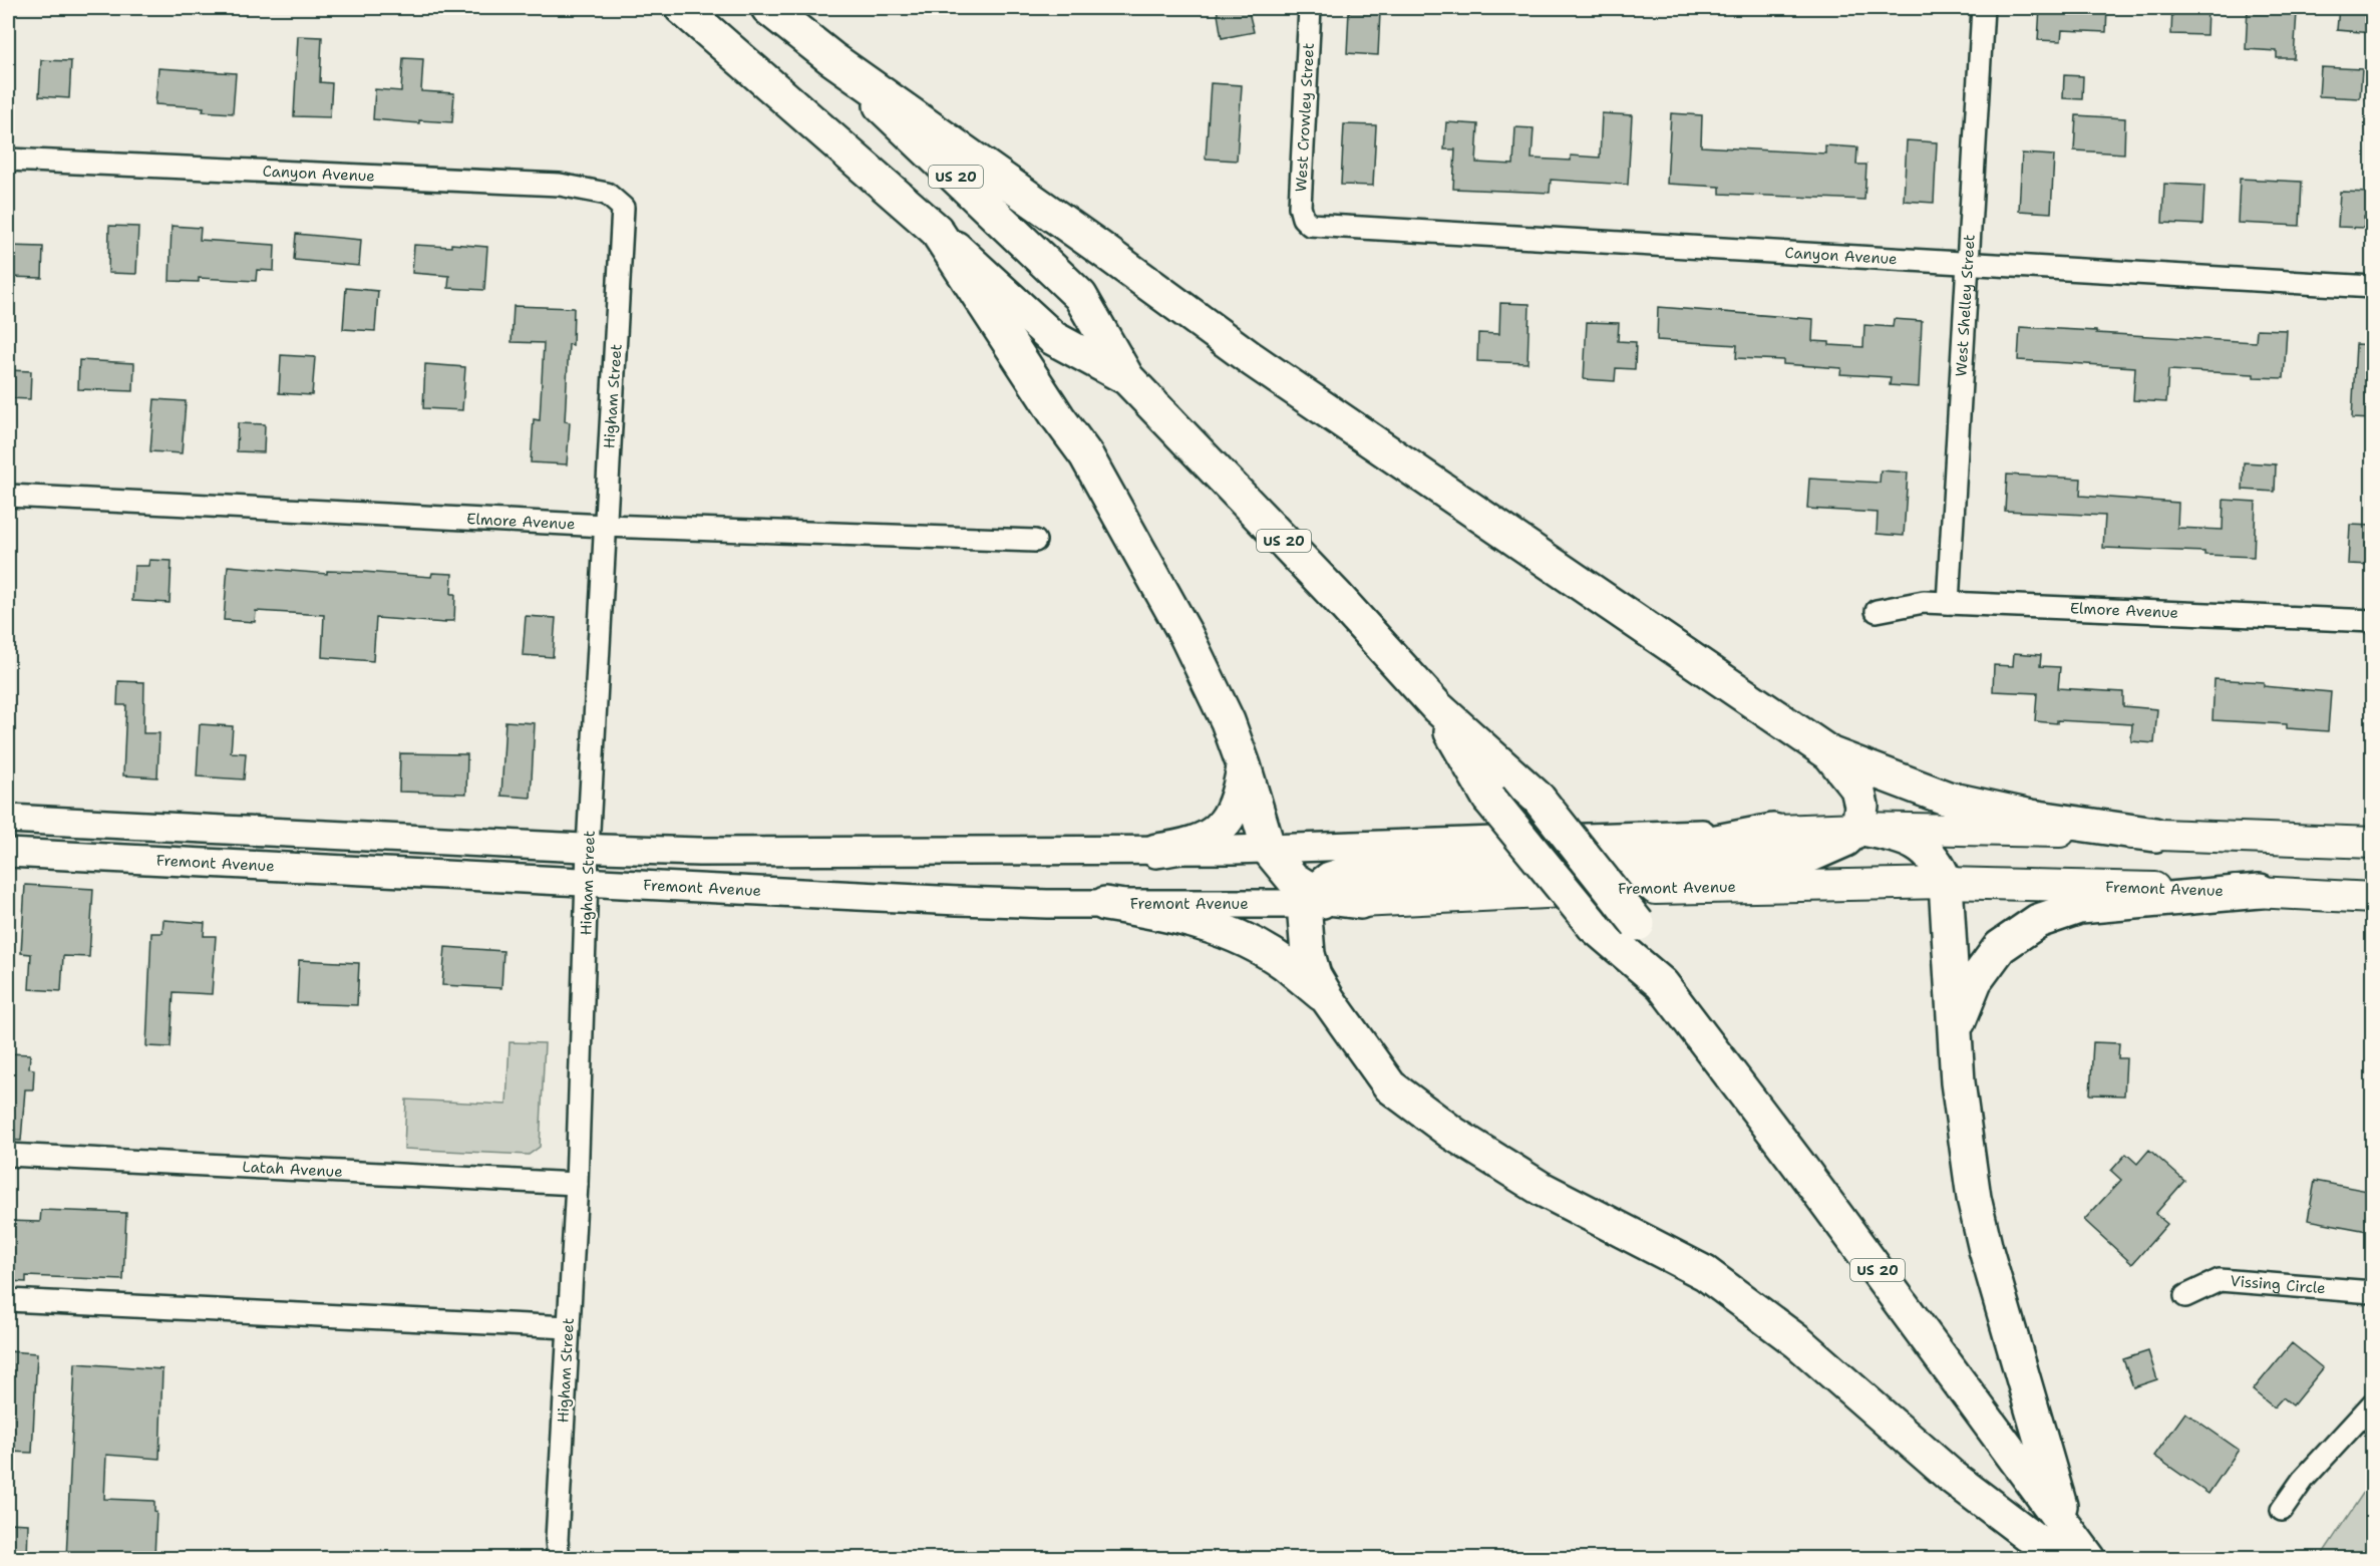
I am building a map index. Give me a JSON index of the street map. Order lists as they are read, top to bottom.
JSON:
{
  "streets": {
    "highway": ["US 20"],
    "main road": ["Fremont Avenue"],
    "street": [
      "West Crowley Street",
      "Canyon Avenue",
      "West Shelley Street",
      "Higham Street",
      "Elmore Avenue",
      "Latah Avenue",
      "Vissing Circle"
    ]
  },
  "crossings": [
    ["West Crowley Street", "Canyon Avenue"],
    ["Canyon Avenue", "West Shelley Street"],
    ["Canyon Avenue", "Higham Street"],
    ["West Shelley Street", "Elmore Avenue"],
    ["Higham Street", "Elmore Avenue"],
    ["Higham Street", "Fremont Avenue"],
    ["Higham Street", "Latah Avenue"]
  ]
}
